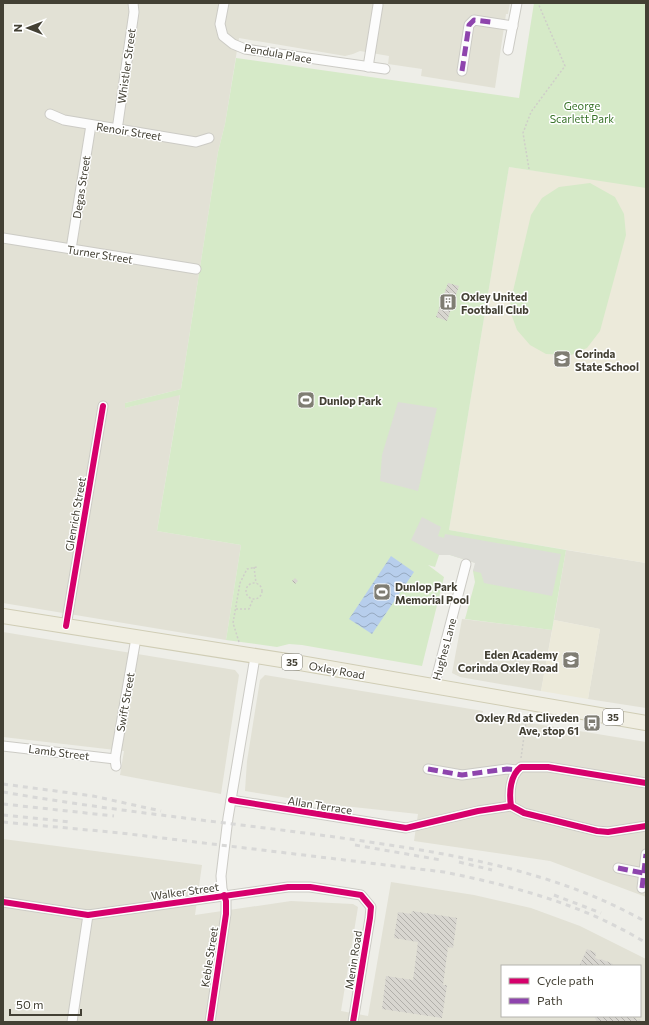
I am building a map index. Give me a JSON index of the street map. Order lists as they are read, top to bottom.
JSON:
{
  "streets": {
    "main road": ["35", "Oxley Road"],
    "street": [
      "Pendula Place",
      "Whistler Street",
      "Renoir Street",
      "Degas Street",
      "Turner Street",
      "Glenrich Street",
      "Hughes Lane",
      "Swift Street",
      "Lamb Street",
      "Allan Terrace",
      "Walker Street",
      "Keble Street",
      "Menin Road"
    ]
  },
  "crossings": [
    ["Whistler Street", "Renoir Street"],
    ["Renoir Street", "Degas Street"],
    ["Degas Street", "Turner Street"],
    ["Glenrich Street", "Oxley Road"],
    ["Hughes Lane", "Oxley Road"],
    ["Oxley Road", "Swift Street"],
    ["Swift Street", "Lamb Street"],
    ["Walker Street", "Keble Street"],
    ["Walker Street", "Menin Road"]
  ],
  "parks": ["George Scarlett Park"],
  "places": {
    "building": ["Oxley United Football Club"],
    "school or university": ["Corinda State School", "Eden Academy Corinda Oxley Road"],
    "sports": ["Dunlop Park", "Dunlop Park Memorial Pool"],
    "bus stop": ["Oxley Rd at Cliveden Ave, stop 61"]
  },
  "legend": ["Cycle path", "Path"],
  "scale_bar": "50 m",
  "north": "left"
}
